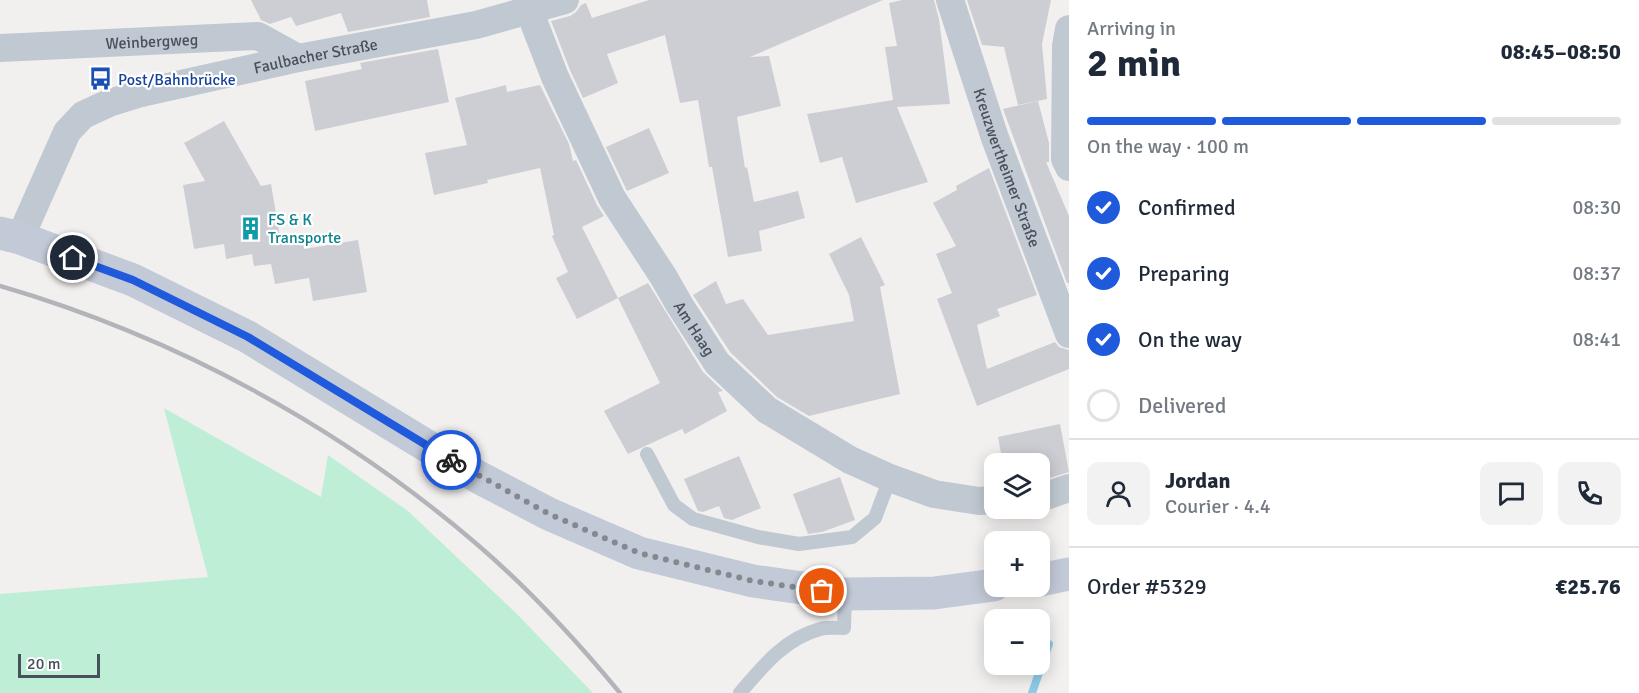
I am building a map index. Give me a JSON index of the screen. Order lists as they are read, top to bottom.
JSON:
{
  "streets": {
    "street": [
      "Weinbergweg",
      "Faulbacher Straße",
      "Kreuzwertheimer Straße",
      "Am Haag"
    ]
  },
  "crossings": [
    ["Weinbergweg", "Faulbacher Straße"],
    ["Faulbacher Straße", "Am Haag"]
  ],
  "places": {
    "bus stop": ["Post/Bahnbrücke"],
    "building": ["FS & K Transporte"]
  },
  "scale_bar": "20 m",
  "page": {
    "heading": ["2 min", "Arriving in", "08:45–08:50"],
    "panel": [
      "Jordan",
      "Courier · 4.4",
      "Order #5329",
      "€25.76"
    ],
    "bar": "On the way · 100 m",
    "list": [
      ["Confirmed", "08:30"],
      ["Preparing", "08:37"],
      ["On the way", "08:41"],
      "Delivered"
    ],
    "map_buttons": ["+", "−"],
    "scale": "20 m"
  }
}
